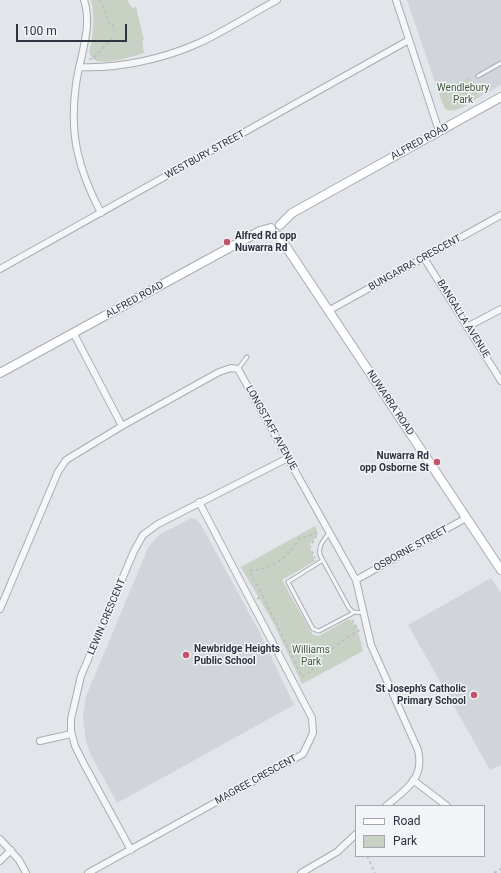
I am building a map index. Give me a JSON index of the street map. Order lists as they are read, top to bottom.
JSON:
{
  "streets": {
    "street": [
      "ALFRED ROAD",
      "WESTBURY STREET",
      "BUNGARRA CRESCENT",
      "BANGALLA AVENUE",
      "NUWARRA ROAD",
      "LONGSTAFF AVENUE",
      "OSBORNE STREET",
      "LEWIN CRESCENT",
      "MAGREE CRESCENT"
    ]
  },
  "crossings": [
    ["ALFRED ROAD", "NUWARRA ROAD"],
    ["BUNGARRA CRESCENT", "BANGALLA AVENUE"],
    ["BUNGARRA CRESCENT", "NUWARRA ROAD"],
    ["NUWARRA ROAD", "OSBORNE STREET"],
    ["LONGSTAFF AVENUE", "OSBORNE STREET"],
    ["LONGSTAFF AVENUE", "LEWIN CRESCENT"],
    ["LEWIN CRESCENT", "MAGREE CRESCENT"]
  ],
  "parks": ["Wendlebury Park", "Williams Park"],
  "places": [
    "Alfred Rd opp Nuwarra Rd",
    "Nuwarra Rd opp Osborne St",
    "Newbridge Heights Public School",
    "St Joseph's Catholic Primary School"
  ],
  "legend": ["Road", "Park"],
  "scale_bar": "100 m"
}
